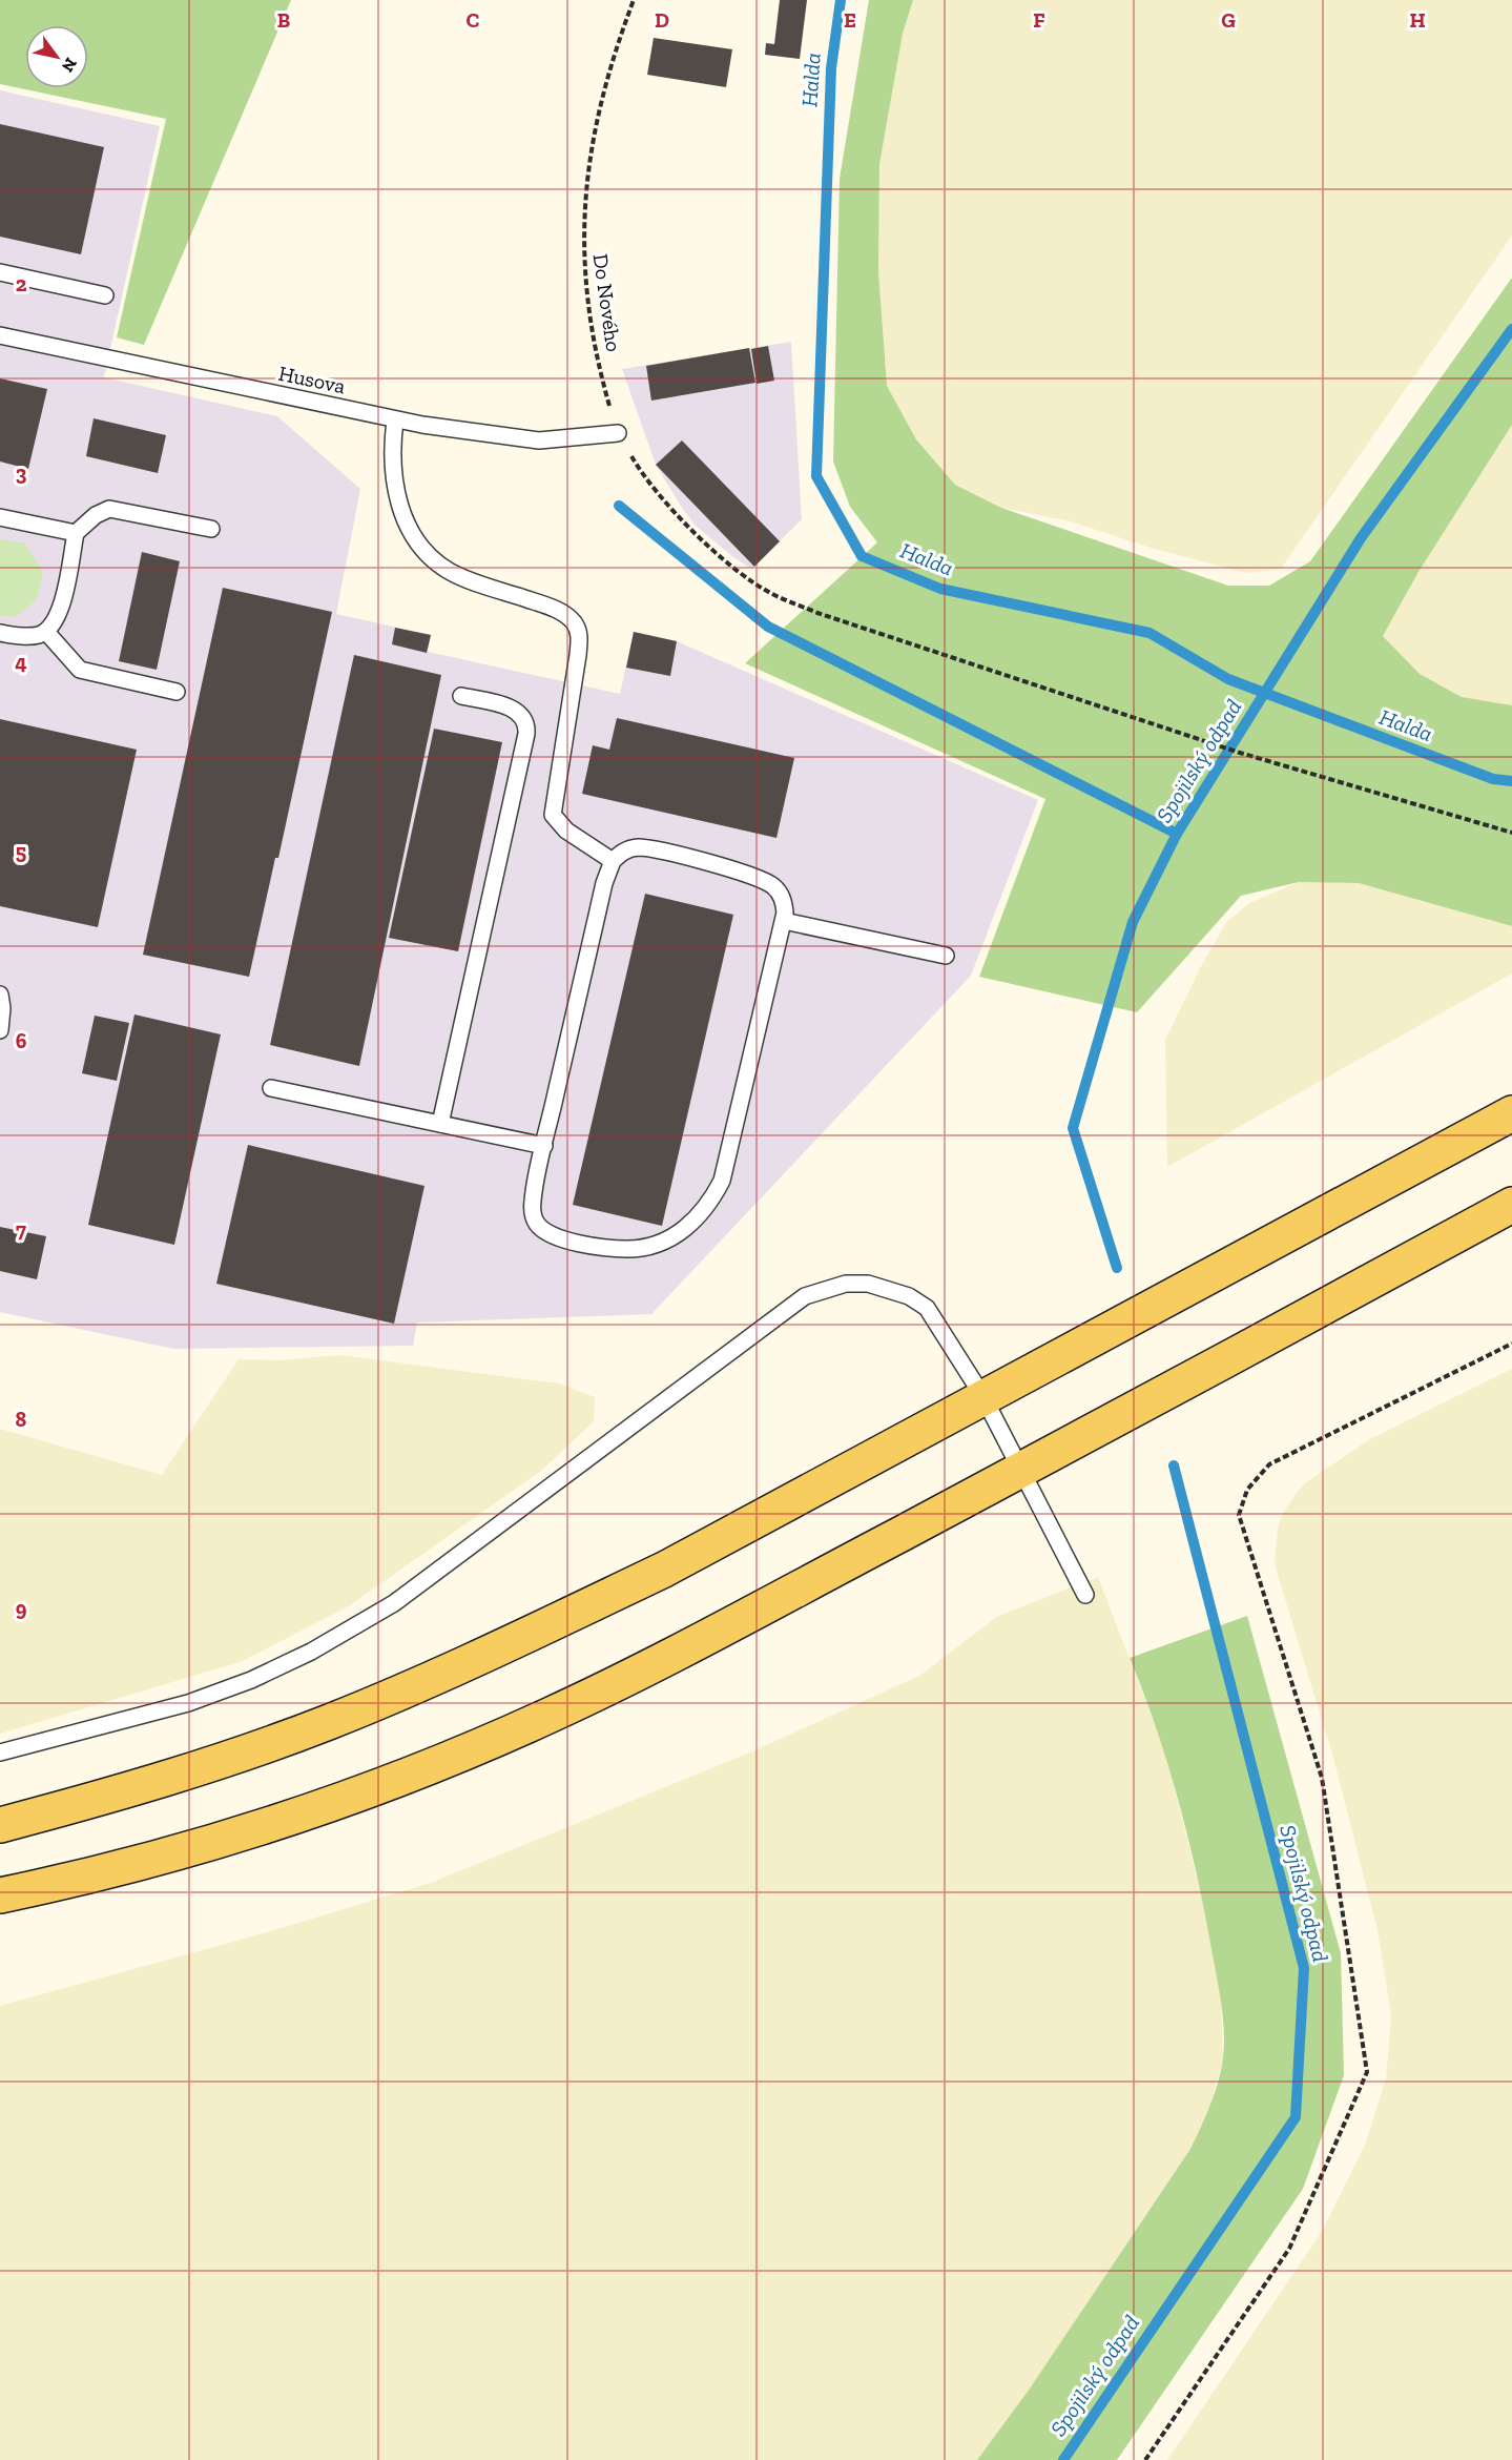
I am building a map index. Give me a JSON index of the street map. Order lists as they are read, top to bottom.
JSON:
{
  "streets": {
    "lane": ["Husova"],
    "path": ["Do Nového"]
  },
  "crossings": [
    ["Do Nového", "Husova"]
  ],
  "water": ["Halda", "Spojilský odpad"],
  "north": "bottom right",
  "grid": {
    "columns": [
      "B",
      "C",
      "D",
      "E",
      "F",
      "G",
      "H"
    ],
    "rows": [
      "2",
      "3",
      "4",
      "5",
      "6",
      "7",
      "8",
      "9"
    ]
  }
}
